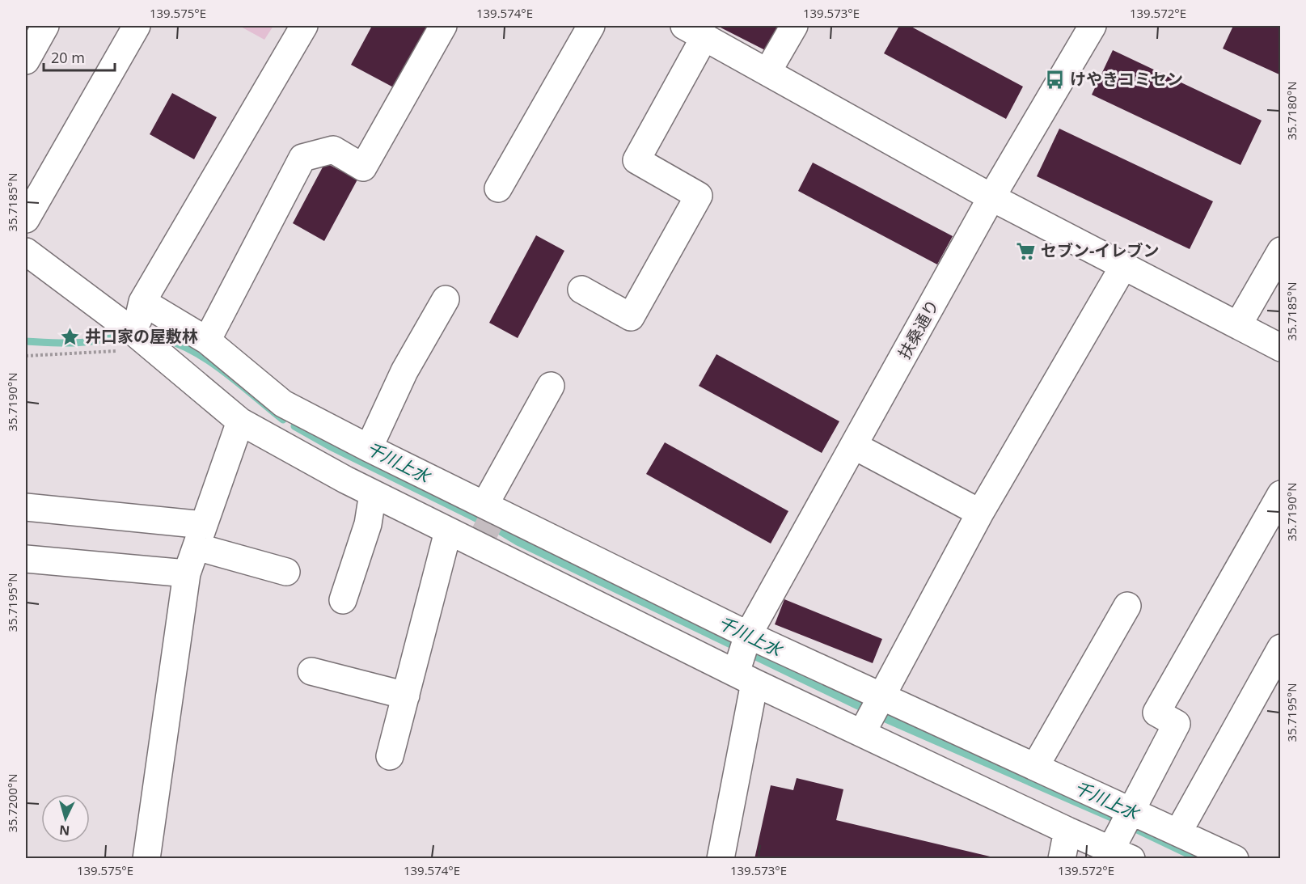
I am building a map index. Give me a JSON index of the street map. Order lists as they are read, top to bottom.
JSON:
{
  "streets": {
    "street": ["扶桑通り"]
  },
  "water": ["千川上水"],
  "places": {
    "bus stop": ["けやきコミセン"],
    "supermarket": ["セブン-イレブン"],
    "place": ["井口家の屋敷林"]
  },
  "scale_bar": "20 m",
  "north": "bottom",
  "coordinates": [
    "139.575°E",
    "139.574°E",
    "139.573°E",
    "139.572°E",
    "35.7180°N",
    "35.7185°N",
    "35.7190°N",
    "35.7195°N",
    "35.7200°N"
  ]
}
